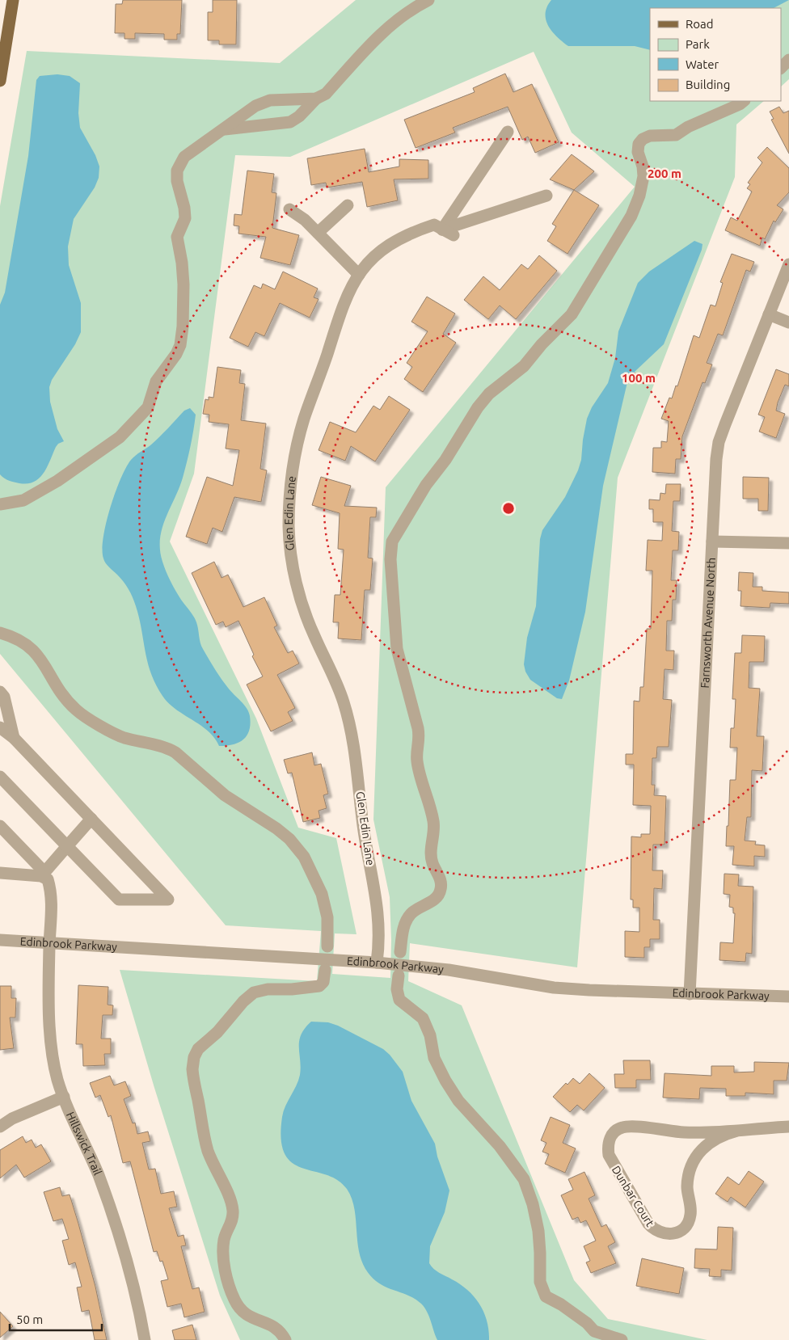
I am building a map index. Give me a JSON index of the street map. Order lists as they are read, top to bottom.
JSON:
{
  "streets": {
    "street": [
      "Glen Edin Lane",
      "Farnsworth Avenue North",
      "Edinbrook Parkway",
      "Hillswick Trail",
      "Dunbar Court"
    ]
  },
  "crossings": [
    ["Glen Edin Lane", "Edinbrook Parkway"],
    ["Farnsworth Avenue North", "Edinbrook Parkway"],
    ["Edinbrook Parkway", "Hillswick Trail"]
  ],
  "legend": [
    "Road",
    "Park",
    "Water",
    "Building"
  ],
  "scale_bar": "50 m",
  "rings": ["200 m", "100 m"]
}
